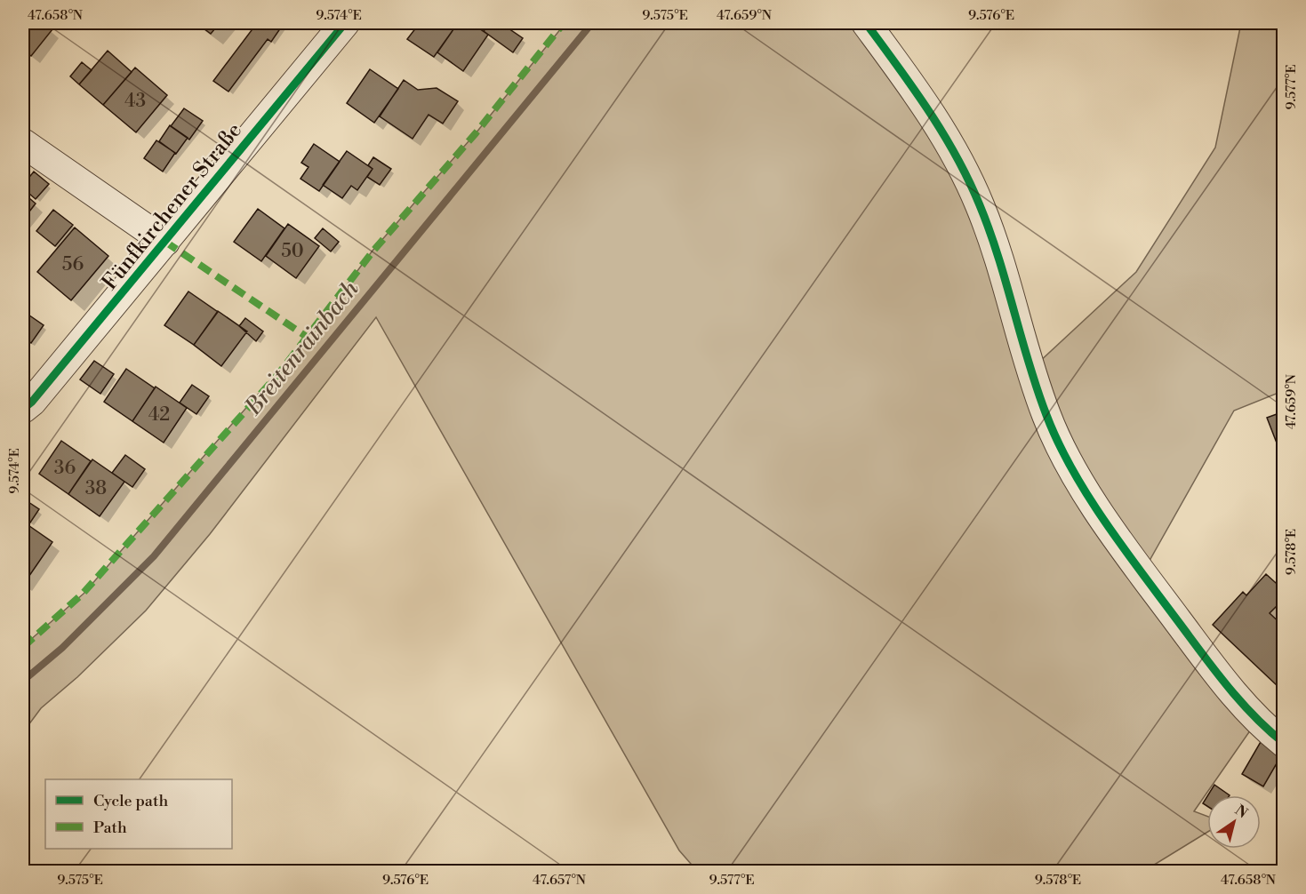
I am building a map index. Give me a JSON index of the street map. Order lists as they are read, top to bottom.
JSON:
{
  "streets": {
    "street": ["Fünfkirchener Straße"]
  },
  "water": ["Breitenrainbach"],
  "house_numbers": [
    "43",
    "50",
    "56",
    "42",
    "36",
    "38"
  ],
  "legend": ["Cycle path", "Path"],
  "north": "top right",
  "coordinates": [
    "47.658°N",
    "9.574°E",
    "9.575°E",
    "47.659°N",
    "9.576°E",
    "9.577°E",
    "9.578°E",
    "47.657°N"
  ]
}
